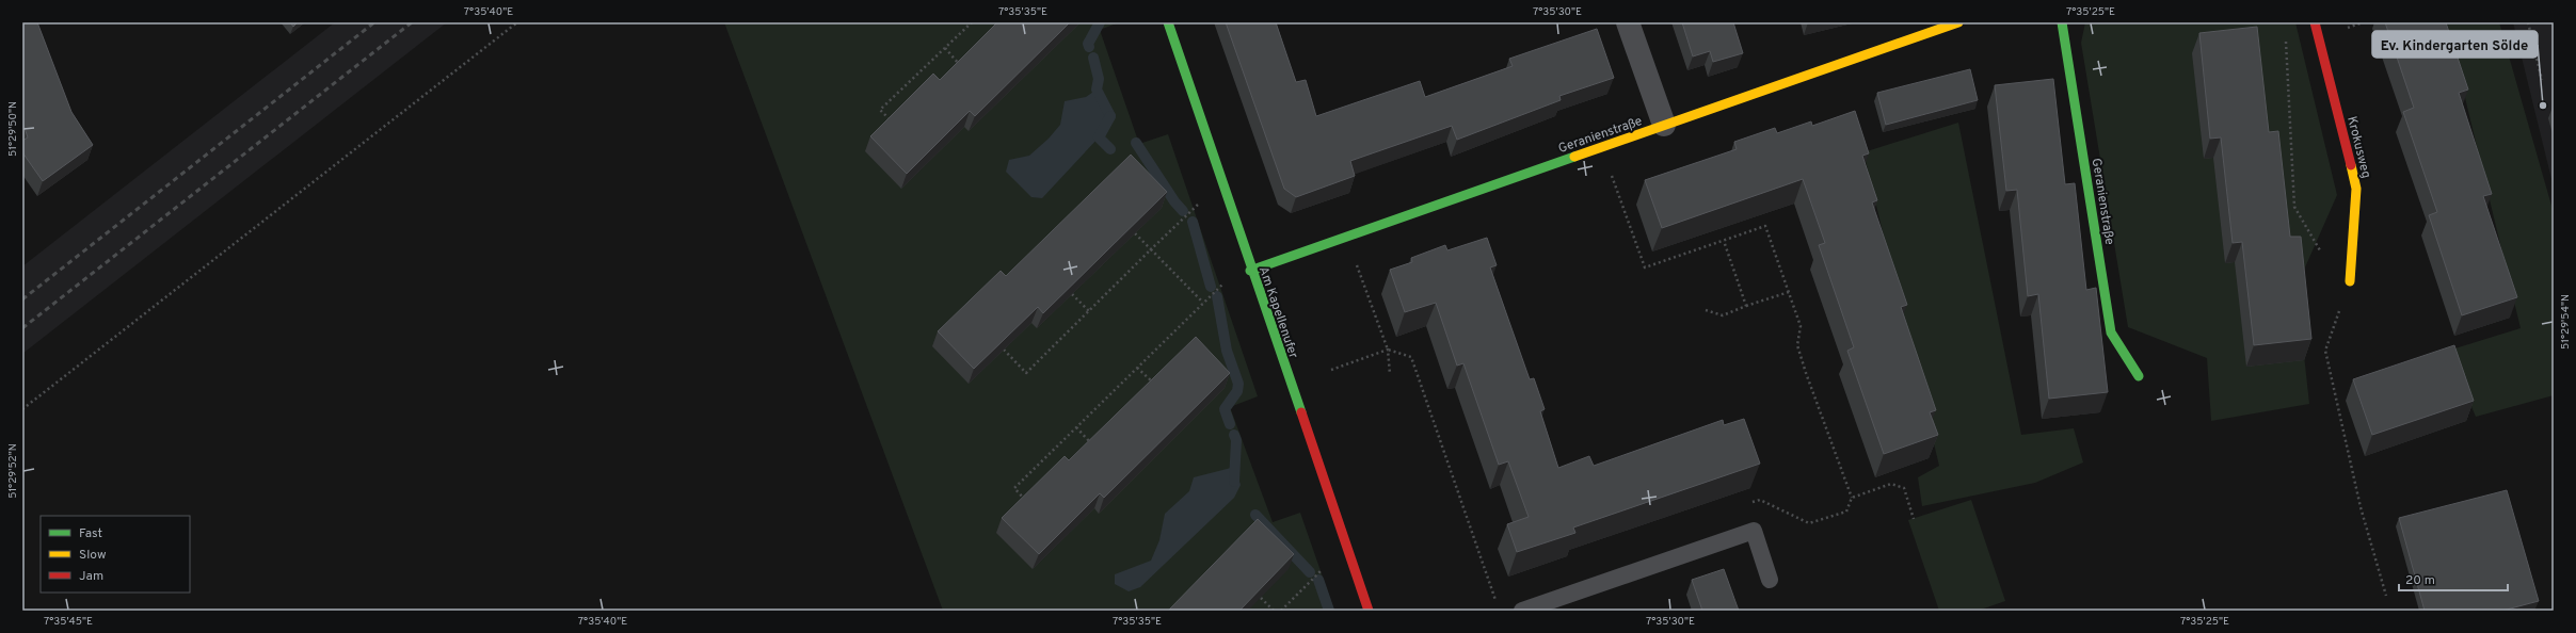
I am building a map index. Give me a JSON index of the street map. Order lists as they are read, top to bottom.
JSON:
{
  "streets": {
    "street": ["Geranienstraße", "Krokusweg", "Am Kapellenufer"]
  },
  "crossings": [
    ["Geranienstraße", "Am Kapellenufer"]
  ],
  "places": ["Ev. Kindergarten Sölde"],
  "legend": ["Fast", "Slow", "Jam"],
  "scale_bar": "20 m",
  "coordinates": [
    "7°35'40\"E",
    "7°35'35\"E",
    "7°35'30\"E",
    "7°35'25\"E",
    "51°29'50\"N",
    "51°29'54\"N",
    "51°29'52\"N",
    "7°35'45\"E"
  ]
}
